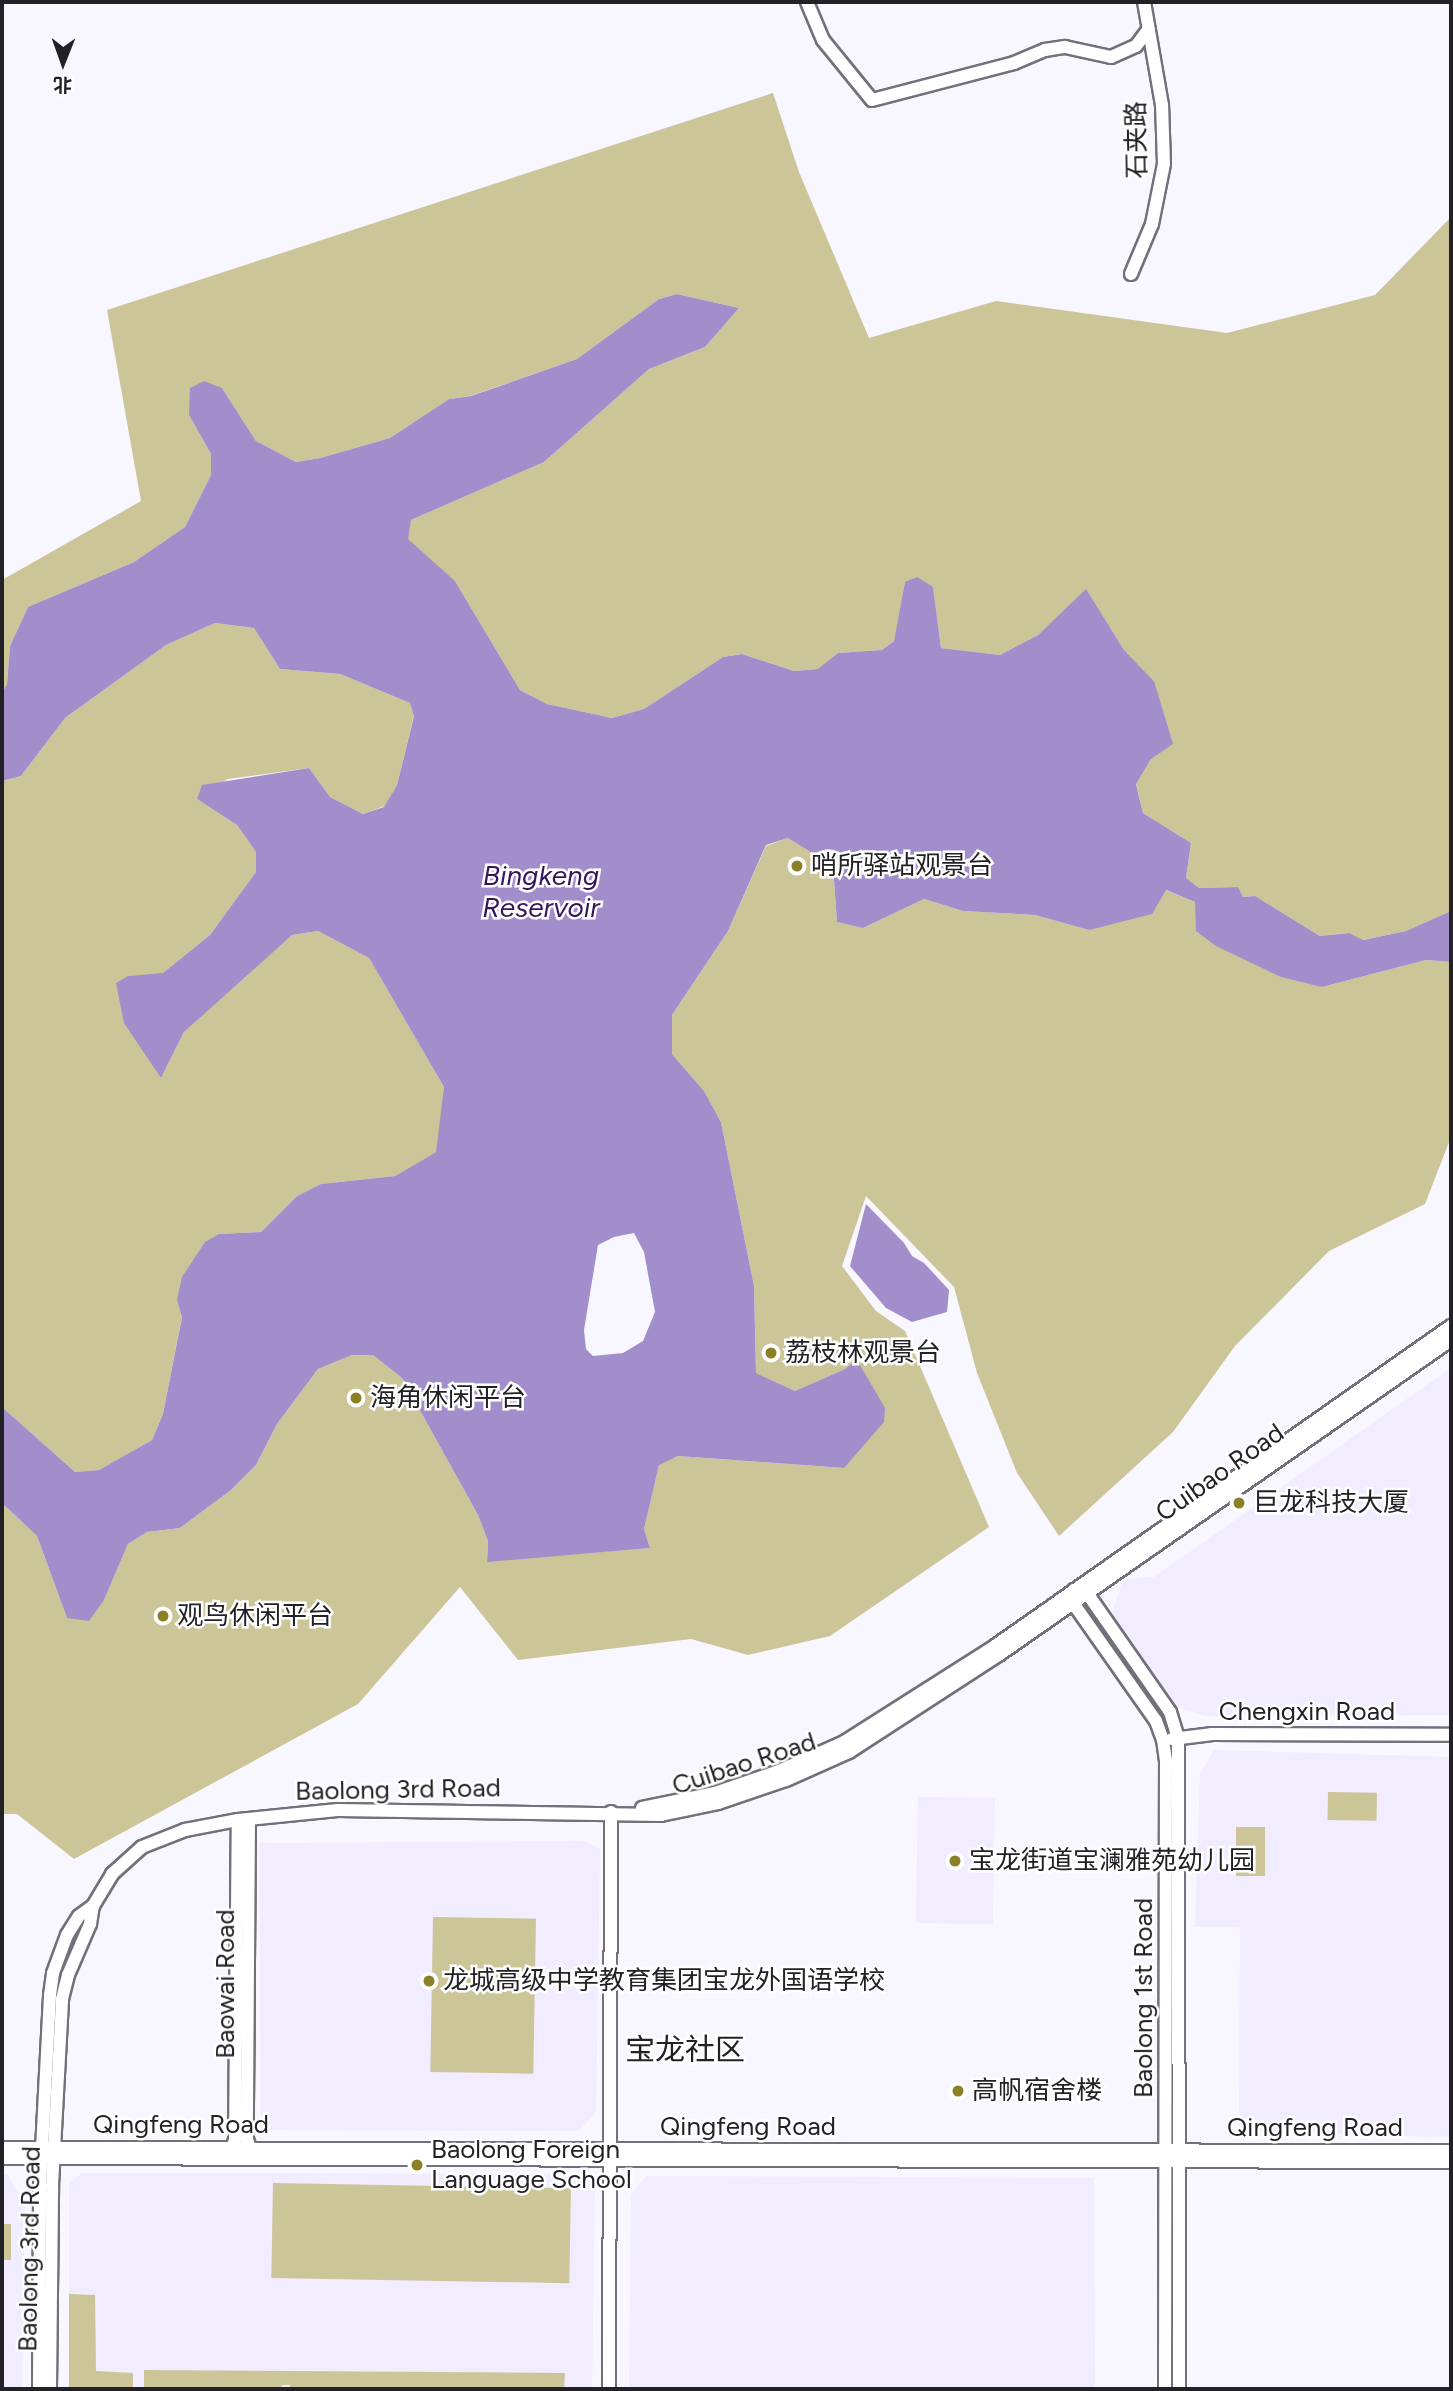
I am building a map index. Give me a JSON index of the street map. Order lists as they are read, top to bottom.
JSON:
{
  "streets": {
    "street": [
      "石夹路",
      "Cuibao Road",
      "Chengxin Road",
      "Baolong 3rd Road",
      "Baowai Road",
      "Baolong 1st Road",
      "Qingfeng Road"
    ]
  },
  "crossings": [
    ["Cuibao Road", "Baolong 3rd Road"],
    ["Cuibao Road", "Baolong 1st Road"],
    ["Chengxin Road", "Baolong 1st Road"],
    ["Baolong 3rd Road", "Baowai Road"],
    ["Baolong 3rd Road", "Qingfeng Road"],
    ["Baowai Road", "Qingfeng Road"],
    ["Baolong 1st Road", "Qingfeng Road"]
  ],
  "districts": ["宝龙社区"],
  "water": ["Bingkeng Reservoir"],
  "places": [
    "哨所驿站观景台",
    "荔枝林观景台",
    "海角休闲平台",
    "巨龙科技大厦",
    "观鸟休闲平台",
    "宝龙街道宝澜雅苑幼儿园",
    "龙城高级中学教育集团宝龙外国语学校",
    "高帆宿舍楼",
    "Baolong Foreign Language School"
  ],
  "north": "bottom"
}
